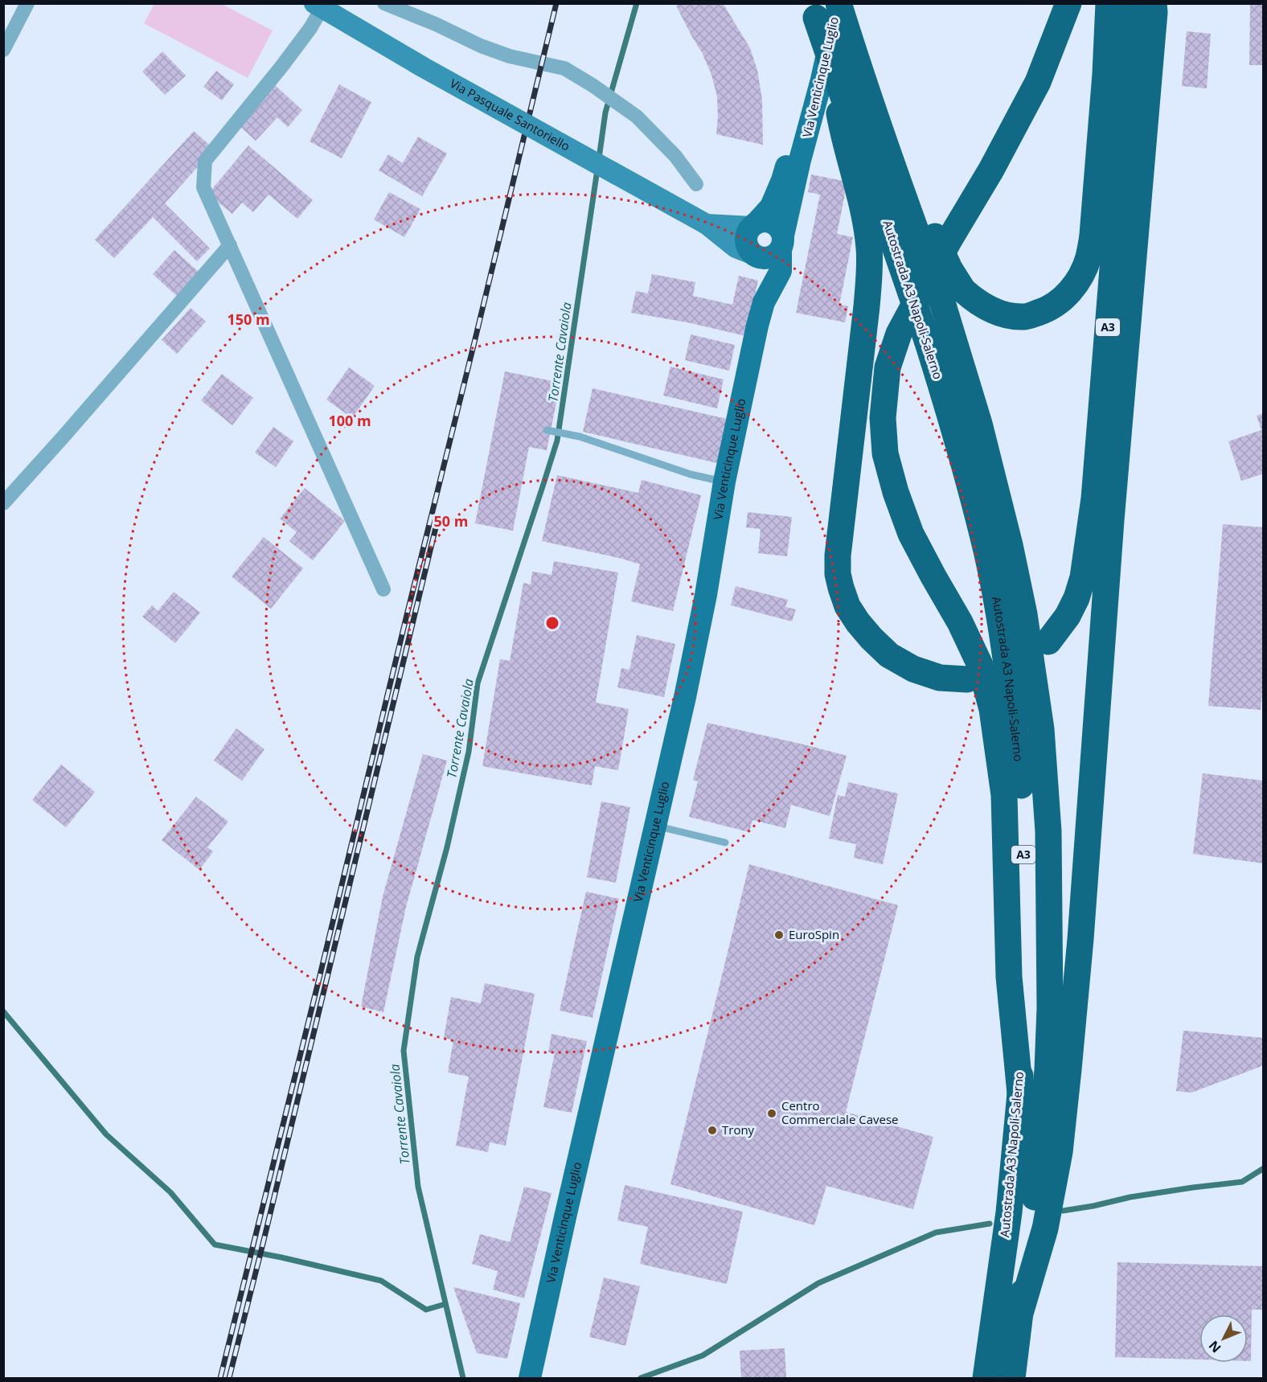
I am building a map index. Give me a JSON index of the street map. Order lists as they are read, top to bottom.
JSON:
{
  "streets": {
    "highway": ["Autostrada A3 Napoli-Salerno", "A3"],
    "main road": ["Via Venticinque Luglio"],
    "street": ["Via Pasquale Santoriello"]
  },
  "crossings": [
    ["Via Venticinque Luglio", "Via Pasquale Santoriello"],
    ["Autostrada A3 Napoli-Salerno", "A3"]
  ],
  "water": ["Torrente Cavaiola"],
  "places": ["EuroSpin", "Centro Commerciale Cavese", "Trony"],
  "north": "bottom left",
  "rings": ["150 m", "100 m", "50 m"]
}
